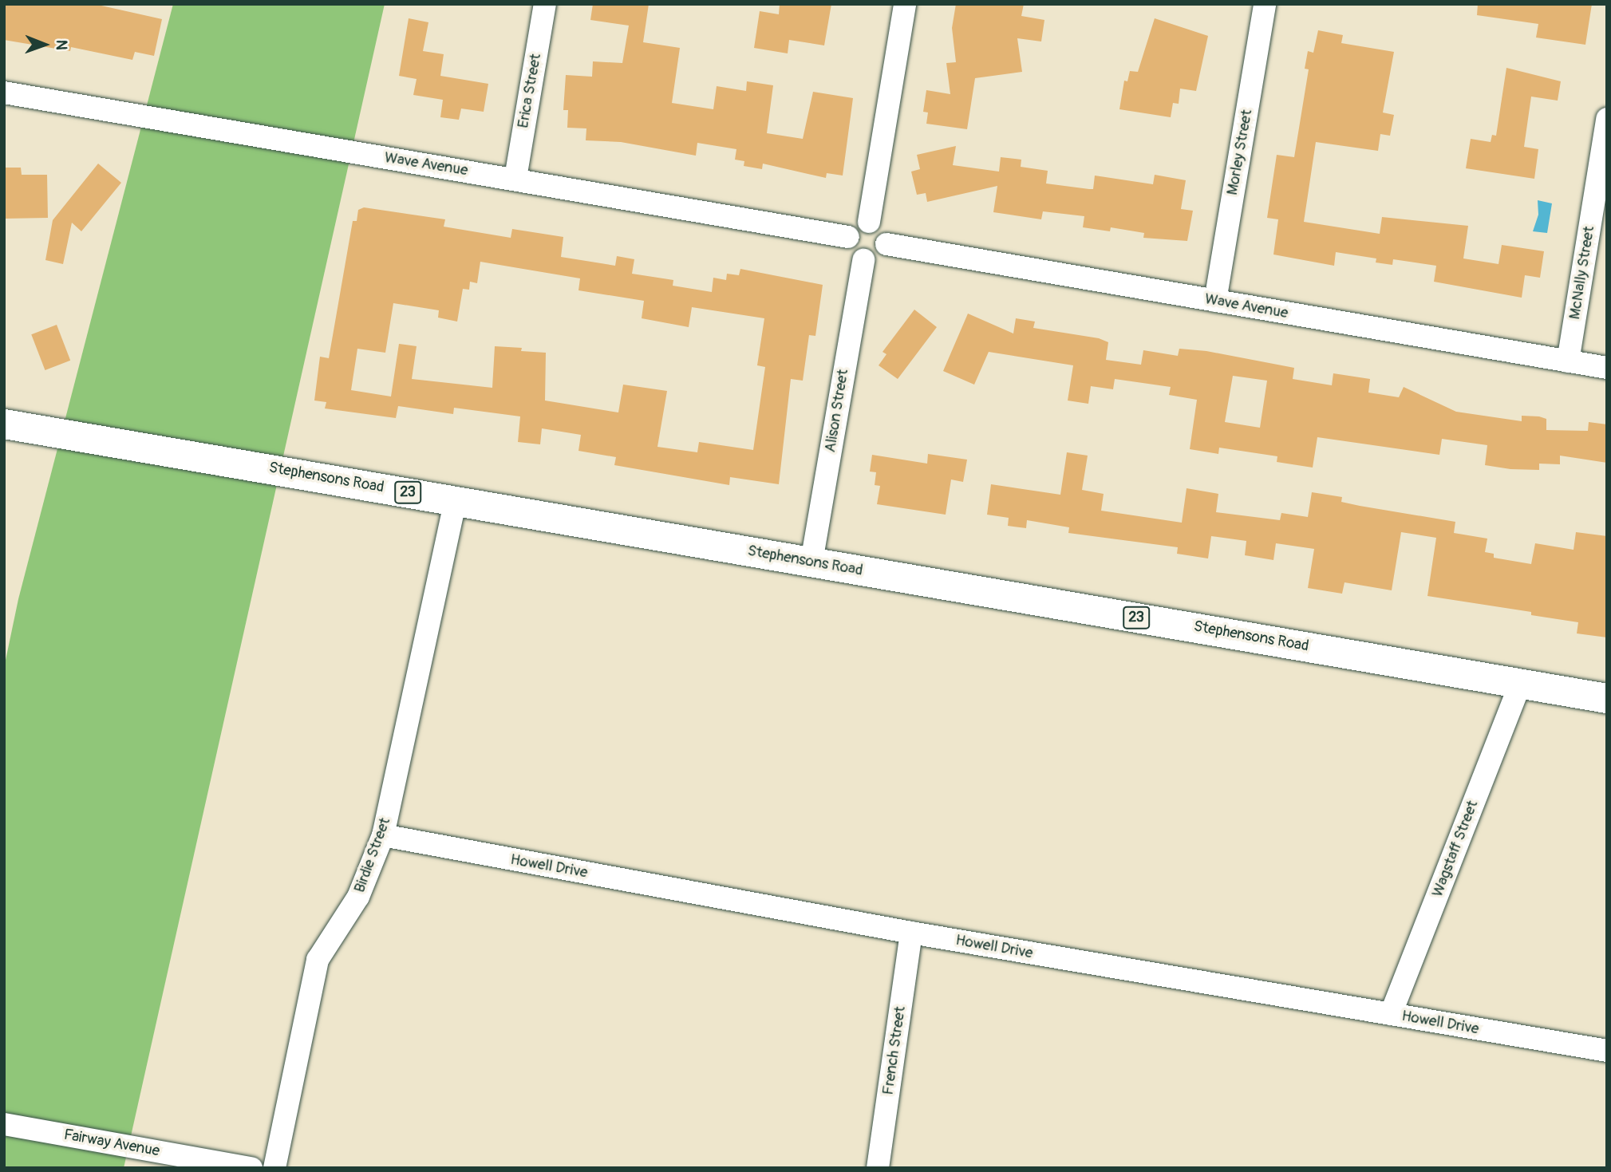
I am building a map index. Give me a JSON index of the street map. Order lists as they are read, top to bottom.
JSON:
{
  "streets": {
    "main road": ["Stephensons Road", "23"],
    "street": [
      "Erica Street",
      "Morley Street",
      "Wave Avenue",
      "McNally Street",
      "Alison Street",
      "Wagstaff Street",
      "Birdie Street",
      "Howell Drive",
      "French Street",
      "Fairway Avenue"
    ]
  },
  "crossings": [
    ["Erica Street", "Wave Avenue"],
    ["Morley Street", "Wave Avenue"],
    ["Wave Avenue", "McNally Street"],
    ["Wave Avenue", "Alison Street"],
    ["Alison Street", "Stephensons Road"],
    ["Stephensons Road", "Wagstaff Street"],
    ["Stephensons Road", "Birdie Street"],
    ["Wagstaff Street", "Howell Drive"],
    ["Birdie Street", "Howell Drive"],
    ["Howell Drive", "French Street"]
  ],
  "north": "right"
}
